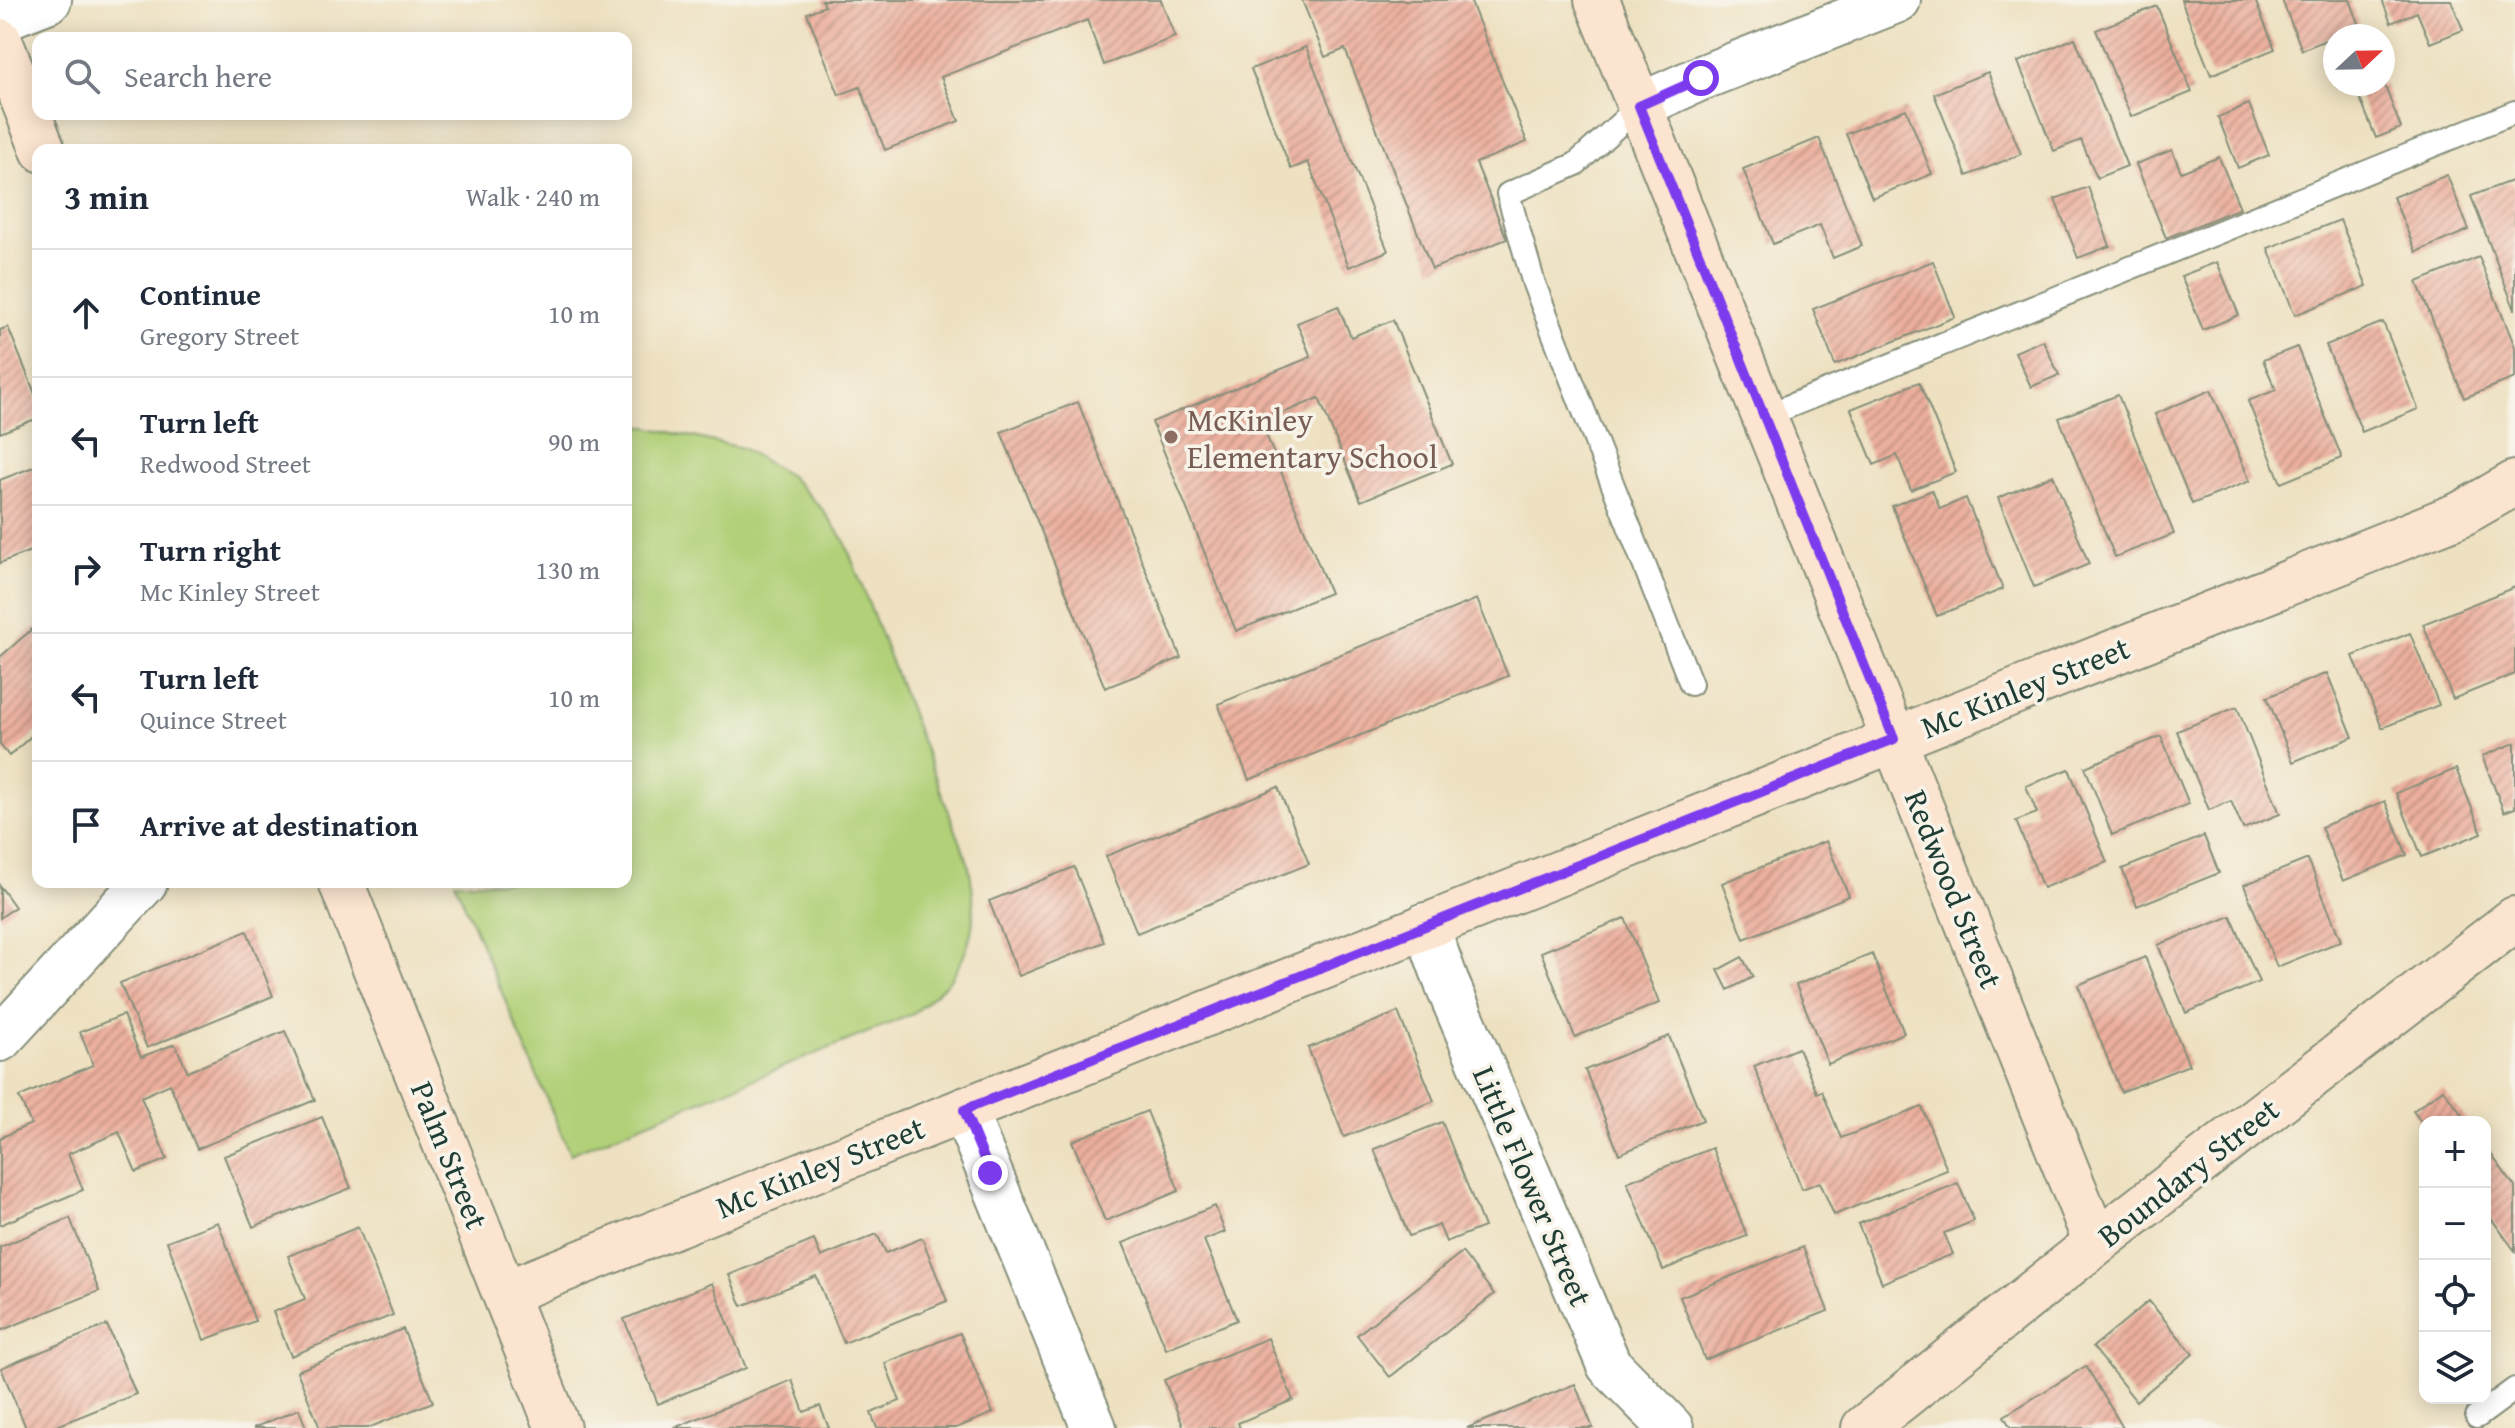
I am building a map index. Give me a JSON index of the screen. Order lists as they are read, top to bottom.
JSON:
{
  "streets": {
    "street": [
      "Mc Kinley Street",
      "Redwood Street",
      "Palm Street",
      "Boundary Street",
      "Little Flower Street"
    ]
  },
  "crossings": [
    ["Mc Kinley Street", "Redwood Street"],
    ["Mc Kinley Street", "Palm Street"],
    ["Mc Kinley Street", "Little Flower Street"],
    ["Redwood Street", "Boundary Street"]
  ],
  "places": ["McKinley Elementary School"],
  "north": "right",
  "page": {
    "search": "Search here",
    "heading": ["3 min", "Walk · 240 m"],
    "list": [
      ["Continue", "Gregory Street", "10 m"],
      ["Turn left", "Redwood Street", "90 m"],
      ["Turn right", "Mc Kinley Street", "130 m"],
      ["Turn left", "Quince Street", "10 m"],
      "Arrive at destination"
    ],
    "map_buttons": ["+", "−"]
  }
}
